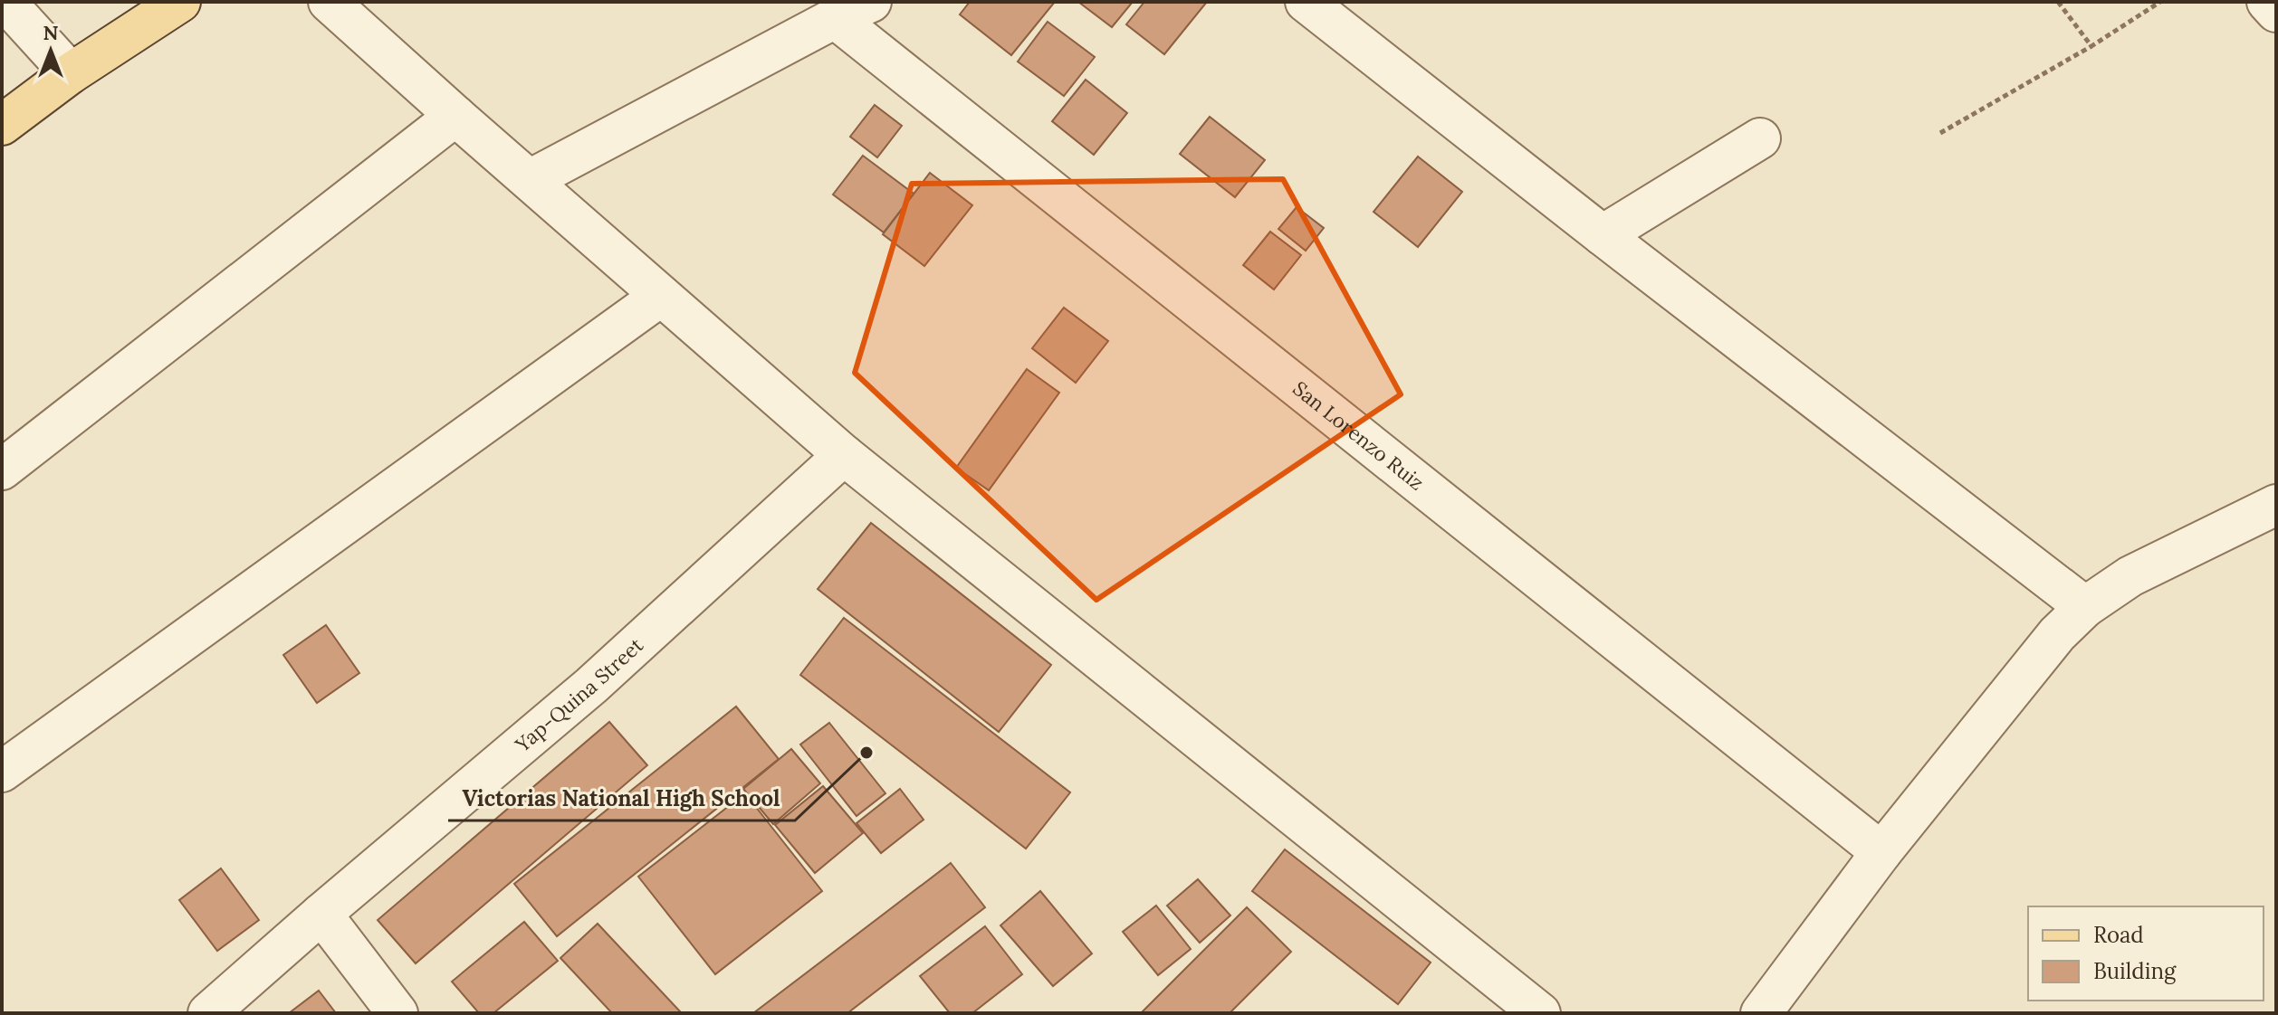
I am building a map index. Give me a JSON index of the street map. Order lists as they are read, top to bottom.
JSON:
{
  "streets": {
    "street": ["San Lorenzo Ruiz", "Yap-Quina Street"]
  },
  "places": ["Victorias National High School"],
  "legend": ["Road", "Building"],
  "north": "top"
}
